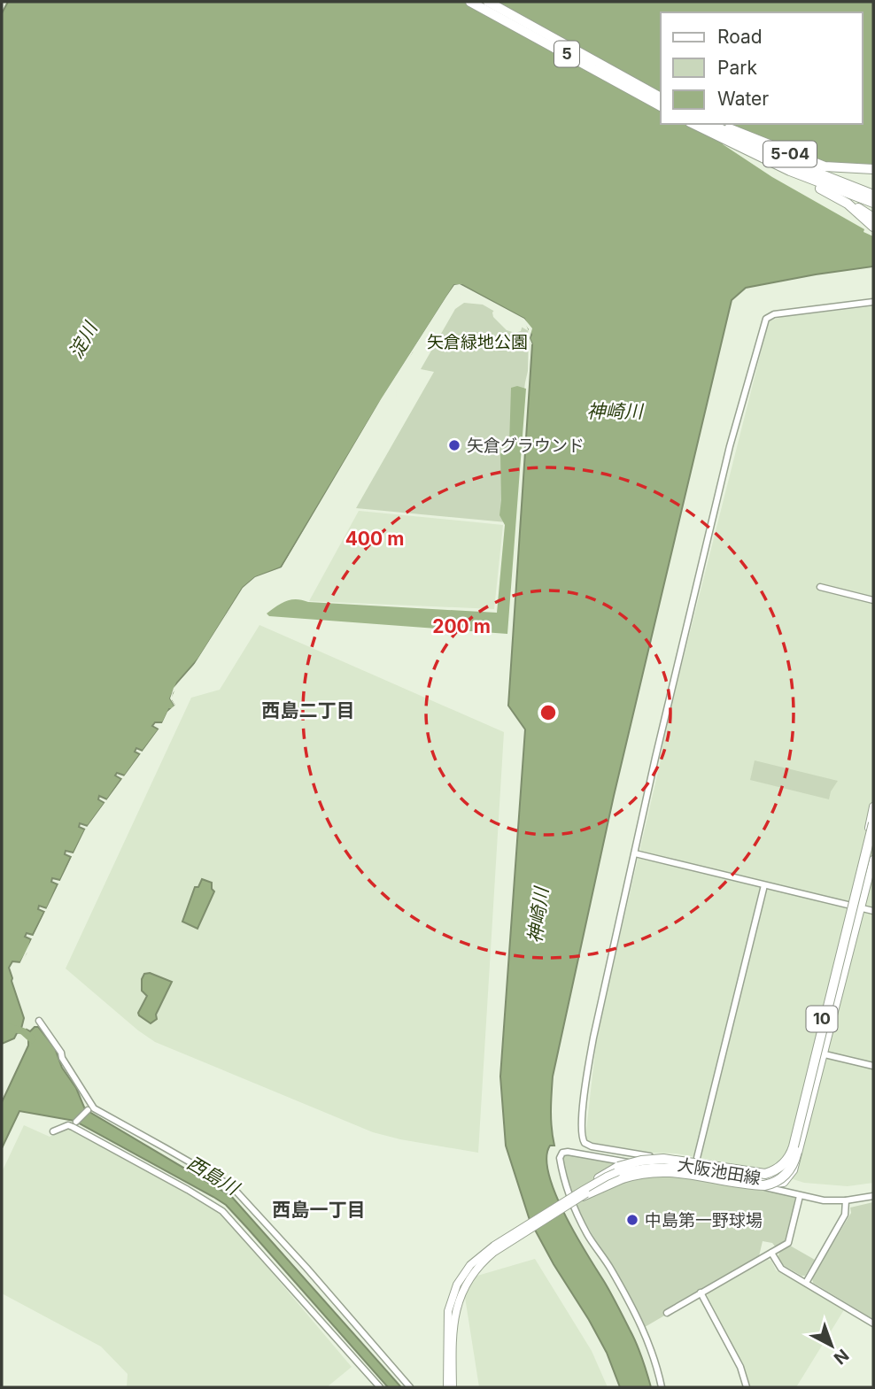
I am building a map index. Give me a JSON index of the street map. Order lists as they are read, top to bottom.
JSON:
{
  "streets": {
    "highway": ["5", "5-04"],
    "main road": ["10", "大阪池田線"]
  },
  "districts": ["西島二丁目", "西島一丁目"],
  "water": ["淀川", "神崎川", "西島川"],
  "parks": ["矢倉緑地公園"],
  "places": ["矢倉グラウンド", "中島第一野球場"],
  "legend": ["Road", "Park", "Water"],
  "north": "bottom right",
  "rings": ["400 m", "200 m"]
}
